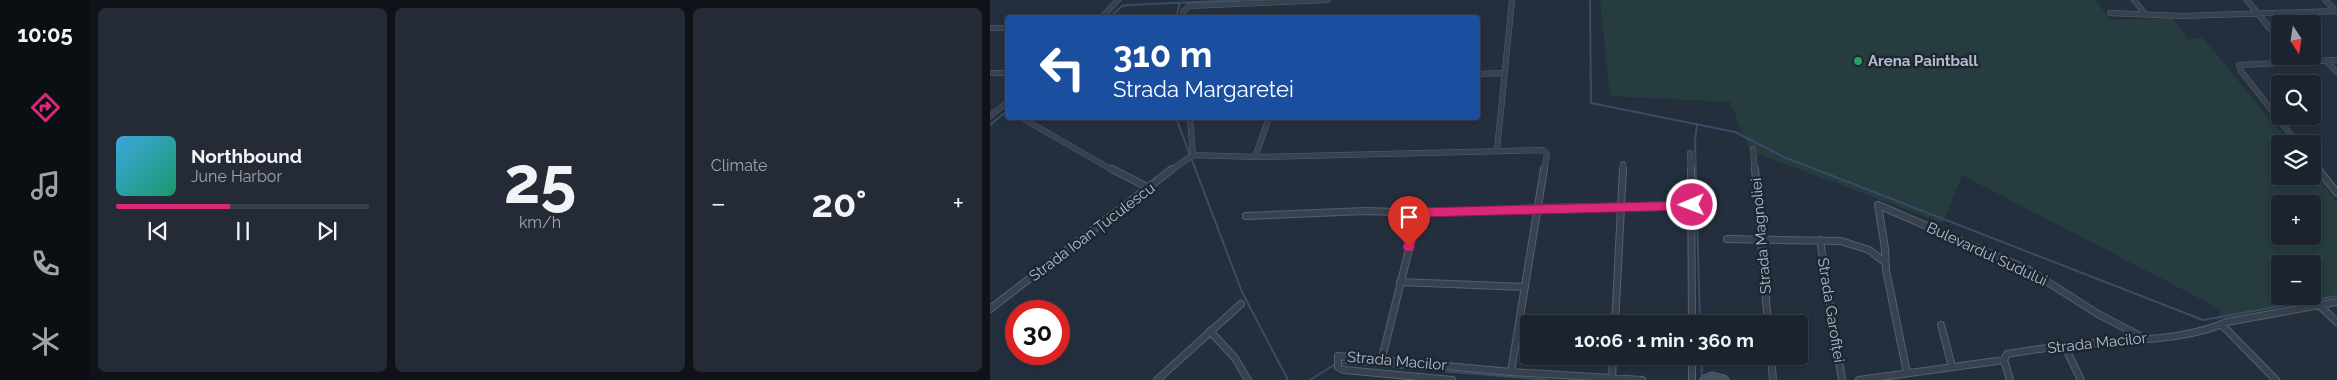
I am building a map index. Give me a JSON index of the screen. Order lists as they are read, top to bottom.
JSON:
{
  "streets": {
    "street": [
      "Strada Ioan Țuculescu",
      "Strada Magnoliei",
      "Bulevardul Sudului",
      "Strada Garofiței",
      "Strada Macilor"
    ]
  },
  "crossings": [
    ["Bulevardul Sudului", "Strada Macilor"]
  ],
  "places": ["Arena Paintball"],
  "north": "bottom",
  "page": {
    "tabs": "10:05",
    "tile": [
      ["25", "km/h"],
      "Climate"
    ],
    "map_buttons": ["+", "−"],
    "turn": ["310 m", "Strada Margaretei"],
    "song": ["Northbound", "June Harbor"],
    "heat": ["−", "20°", "+"],
    "limit": "30",
    "trip": "10:06 · 1 min · 360 m"
  }
}
